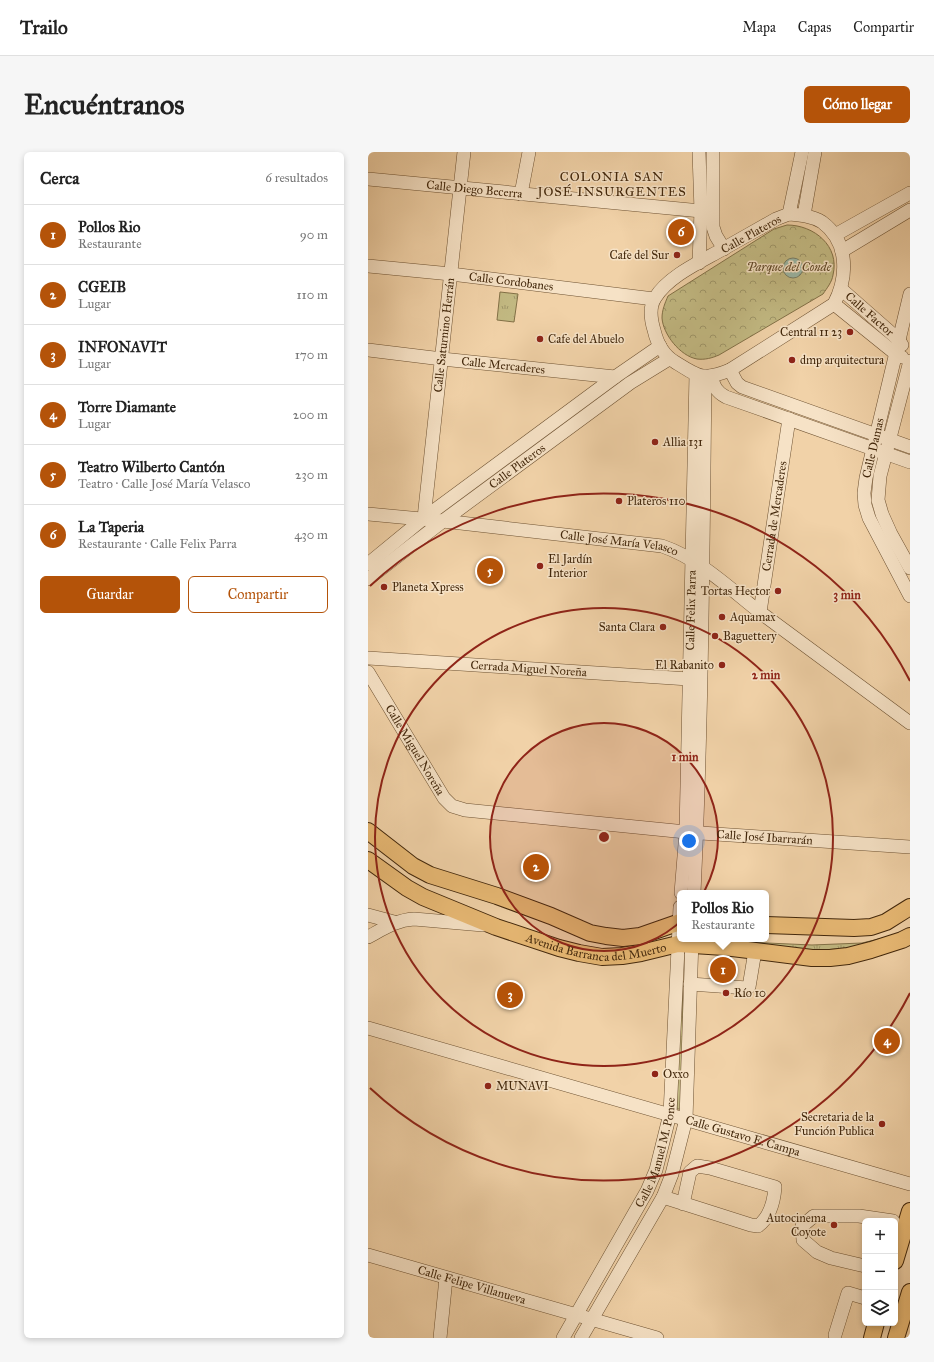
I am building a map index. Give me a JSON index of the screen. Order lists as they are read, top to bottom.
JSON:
{
  "streets": {
    "main road": ["Avenida Barranca del Muerto"],
    "street": [
      "Calle Diego Becerra",
      "Calle Plateros",
      "Calle Cordobanes",
      "Calle Factor",
      "Calle Saturnino Herrán",
      "Calle Mercaderes",
      "Calle Damas",
      "Cerrada de Mercaderes",
      "Calle José María Velasco",
      "Calle Felix Parra",
      "Cerrada Miguel Noreña",
      "Calle Miguel Noreña",
      "Calle José Ibarrarán",
      "Calle Gustavo E. Campa",
      "Calle Manuel M. Ponce",
      "Calle Felipe Villanueva"
    ]
  },
  "crossings": [
    ["Calle Diego Becerra", "Calle Saturnino Herrán"],
    ["Calle Plateros", "Calle Cordobanes"],
    ["Calle Plateros", "Calle Factor"],
    ["Calle Plateros", "Calle Saturnino Herrán"],
    ["Calle Plateros", "Calle Mercaderes"],
    ["Calle Plateros", "Calle José María Velasco"],
    ["Calle Plateros", "Calle Felix Parra"],
    ["Calle Cordobanes", "Calle Saturnino Herrán"],
    ["Calle Factor", "Calle Damas"],
    ["Calle Saturnino Herrán", "Calle Mercaderes"],
    ["Calle Saturnino Herrán", "Calle José María Velasco"],
    ["Cerrada de Mercaderes", "Calle José María Velasco"],
    ["Calle José María Velasco", "Calle Felix Parra"],
    ["Calle Felix Parra", "Cerrada Miguel Noreña"],
    ["Calle Felix Parra", "Calle José Ibarrarán"],
    ["Calle Miguel Noreña", "Calle José Ibarrarán"],
    ["Avenida Barranca del Muerto", "Calle Manuel M. Ponce"],
    ["Calle Gustavo E. Campa", "Calle Manuel M. Ponce"],
    ["Calle Manuel M. Ponce", "Calle Felipe Villanueva"]
  ],
  "districts": ["COLONIA SAN JOSÉ INSURGENTES"],
  "parks": ["Parque del Conde"],
  "places": [
    "Cafe del Sur",
    "Central 11 23",
    "Cafe del Abuelo",
    "dmp arquitectura",
    "Allia 131",
    "Plateros 110",
    "El Jardín Interior",
    "Planeta Xpress",
    "Tortas Hector",
    "Aquamax",
    "Santa Clara",
    "Baguettery",
    "El Rabanito",
    "Río 10",
    "Oxxo",
    "MUNAVI",
    "Secretaria de la Función Publica",
    "Autocinema Coyote"
  ],
  "page": {
    "header": "Trailo",
    "nav": ["Mapa", "Capas", "Compartir"],
    "buttons": [
      "Cómo llegar",
      ["Guardar", "Compartir"]
    ],
    "title": "Encuéntranos",
    "heading": ["Cerca", "6 resultados"],
    "list": [
      {
        "mark": "1",
        "name": "Pollos Rio",
        "note": "Restaurante",
        "value": "90 m"
      },
      {
        "mark": "2",
        "name": "CGEIB",
        "note": "Lugar",
        "value": "110 m"
      },
      {
        "mark": "3",
        "name": "INFONAVIT",
        "note": "Lugar",
        "value": "170 m"
      },
      {
        "mark": "4",
        "name": "Torre Diamante",
        "note": "Lugar",
        "value": "200 m"
      },
      {
        "mark": "5",
        "name": "Teatro Wilberto Cantón",
        "note": "Teatro · Calle José María Velasco",
        "value": "230 m"
      },
      {
        "mark": "6",
        "name": "La Taperia",
        "note": "Restaurante · Calle Felix Parra",
        "value": "430 m"
      }
    ],
    "pins": [
      "6",
      "5",
      "2",
      "1",
      "3",
      "4"
    ],
    "popup": ["Pollos Rio", "Restaurante"],
    "map_buttons": ["+", "−"]
  },
  "rings": ["3 min", "2 min", "1 min"]
}
